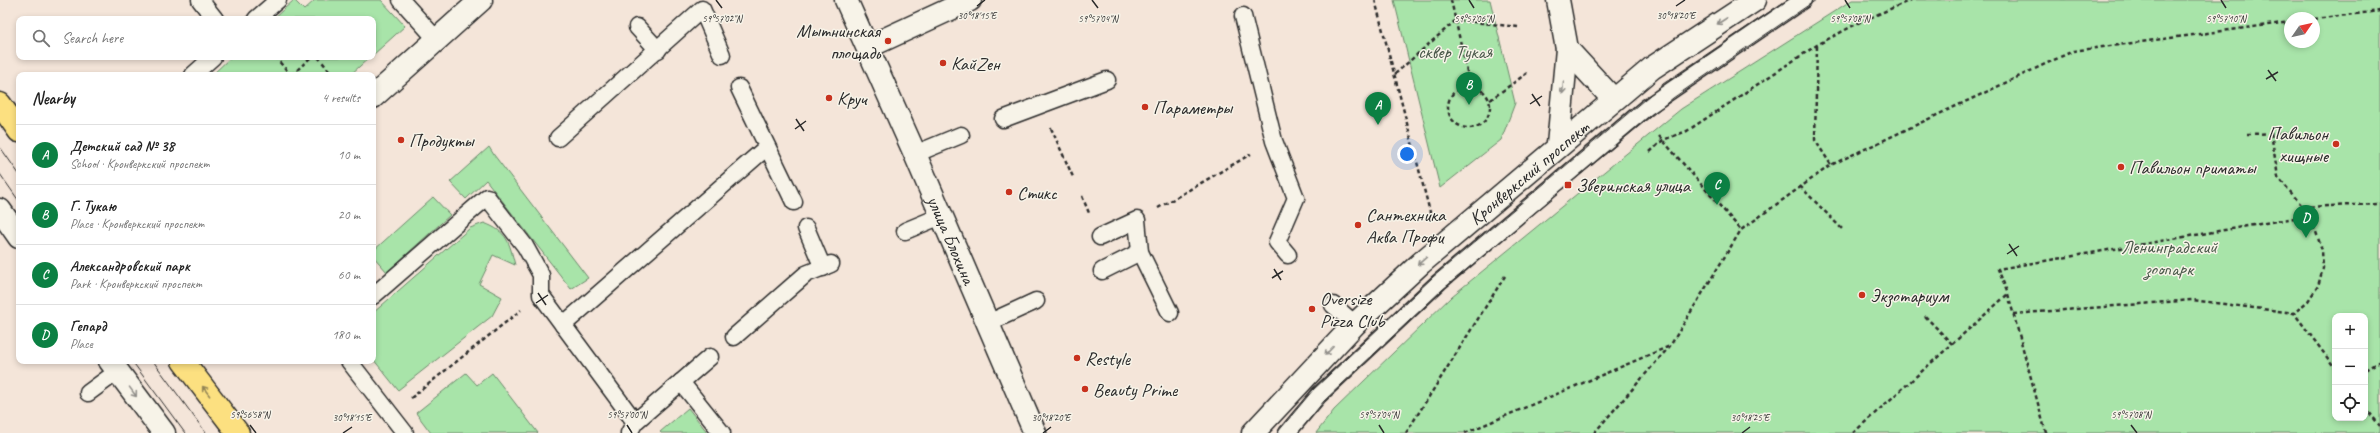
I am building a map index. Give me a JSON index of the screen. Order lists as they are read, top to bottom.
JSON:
{
  "streets": {
    "street": ["Кронверкский проспект", "улица Блохина"]
  },
  "one_way": ["Кронверкский проспект"],
  "parks": ["сквер Тукая", "Ленинградский зоопарк"],
  "places": {
    "other": [
      "Мытнинская площадь",
      "КайZен",
      "Круч",
      "Параметры",
      "Продукты",
      "Павильон хищные",
      "Павильон приматы",
      "Стикс",
      "Сантехника Аква Профи",
      "Экзотариум",
      "Oversize Pizza Club",
      "Restyle",
      "Beauty Prime"
    ],
    "transit": ["Зверинская улица"]
  },
  "north": "top right",
  "page": {
    "search": "Search here",
    "pins": [
      "B",
      "A",
      "C",
      "D"
    ],
    "heading": ["Nearby", "4 results"],
    "list": [
      {
        "mark": "A",
        "name": "Детский сад № 38",
        "note": "School · Кронверкский проспект",
        "value": "10 m"
      },
      {
        "mark": "B",
        "name": "Г. Тукаю",
        "note": "Place · Кронверкский проспект",
        "value": "20 m"
      },
      {
        "mark": "C",
        "name": "Александровский парк",
        "note": "Park · Кронверкский проспект",
        "value": "60 m"
      },
      {
        "mark": "D",
        "name": "Гепард",
        "note": "Place",
        "value": "180 m"
      }
    ],
    "map_buttons": ["+", "−"]
  },
  "coordinates": [
    "30°18'15\"E",
    "30°18'20\"E",
    "59°57'10\"N",
    "59°57'02\"N",
    "59°57'04\"N",
    "59°57'08\"N",
    "59°57'06\"N",
    "59°56'58\"N",
    "59°57'00\"N",
    "30°18'25\"E"
  ]
}
